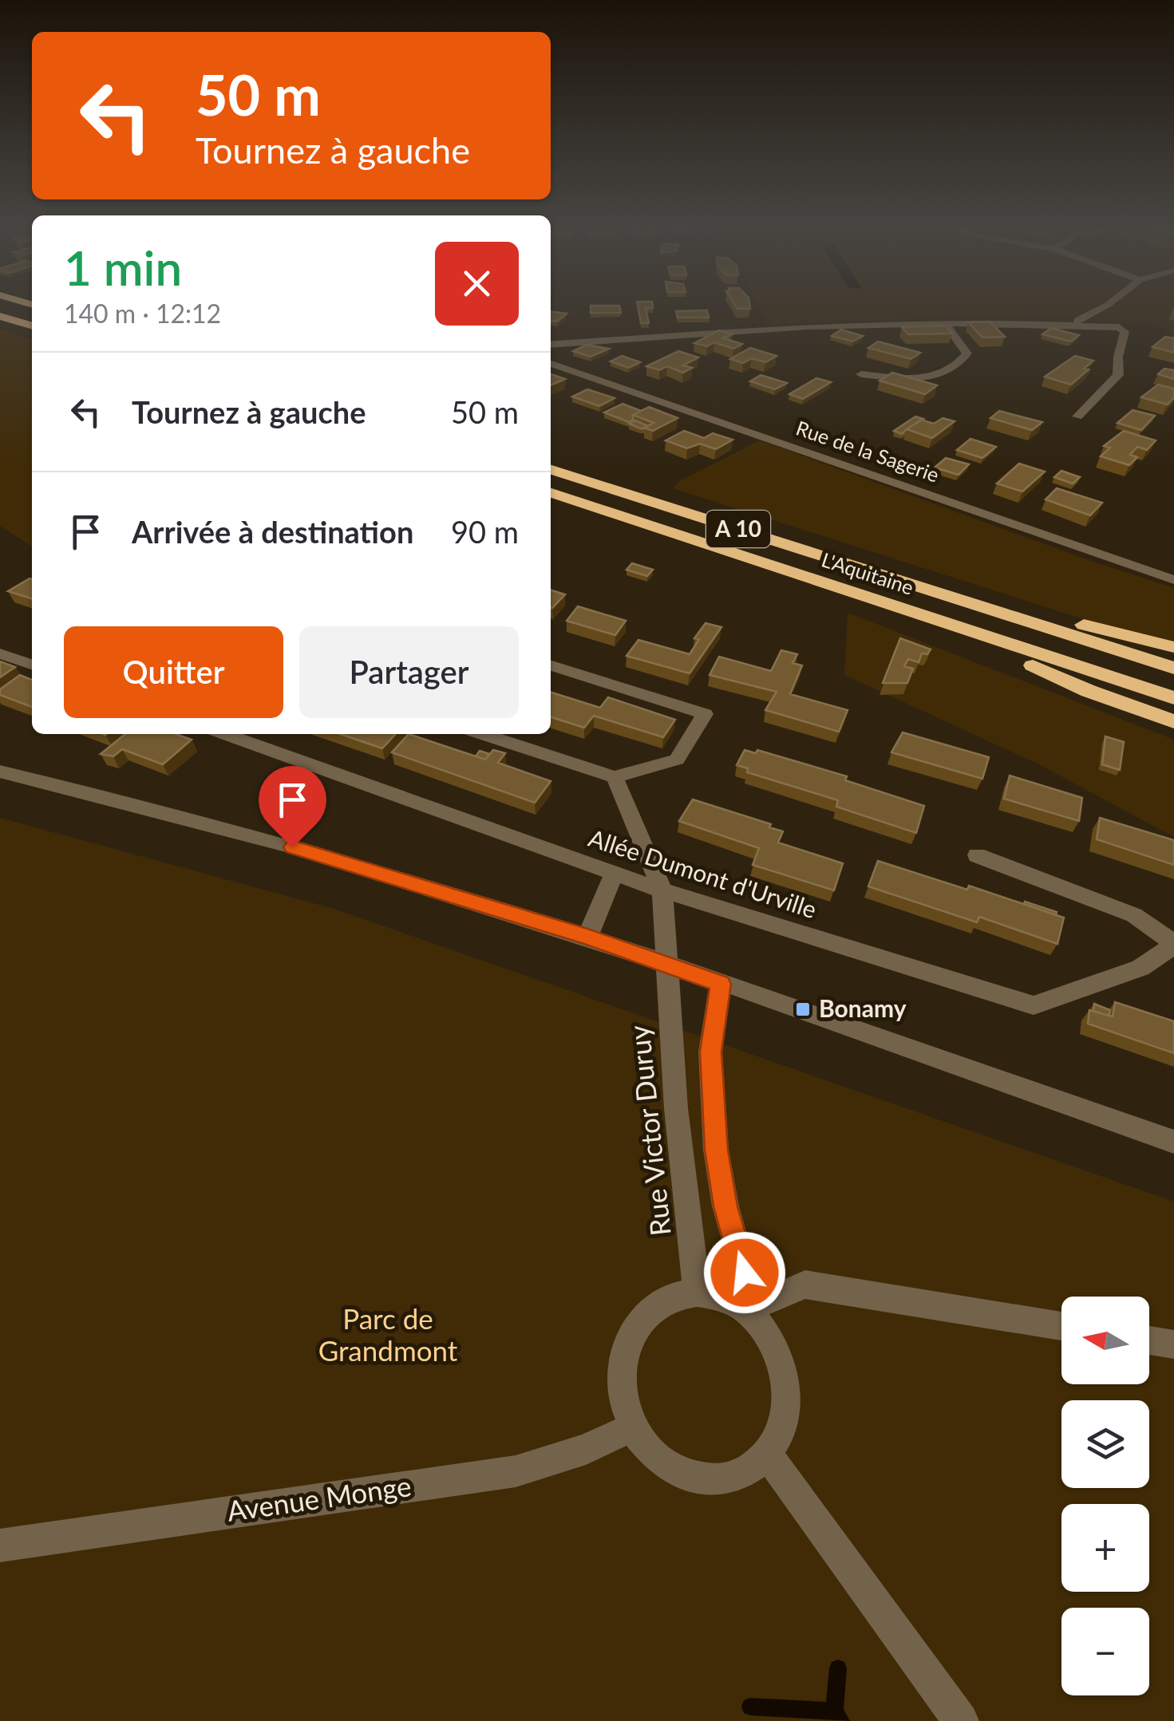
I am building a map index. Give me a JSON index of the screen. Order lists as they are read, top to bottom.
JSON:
{
  "streets": {
    "highway": ["A 10", "L'Aquitaine"],
    "street": [
      "Rue de la Sagerie",
      "Allée Dumont d'Urville",
      "Rue Victor Duruy",
      "Avenue Monge"
    ]
  },
  "crossings": [
    ["Allée Dumont d'Urville", "Rue Victor Duruy"],
    ["Rue Victor Duruy", "Avenue Monge"]
  ],
  "parks": ["Parc de Grandmont"],
  "places": {
    "transit": ["Bonamy"]
  },
  "north": "left",
  "page": {
    "turn": ["50 m", "Tournez à gauche"],
    "heading": ["1 min", "140 m · 12:12"],
    "list": [
      {
        "name": "Tournez à gauche",
        "value": "50 m"
      },
      {
        "name": "Arrivée à destination",
        "value": "90 m"
      }
    ],
    "buttons": ["Quitter", "Partager"],
    "map_buttons": ["+", "−"]
  }
}
